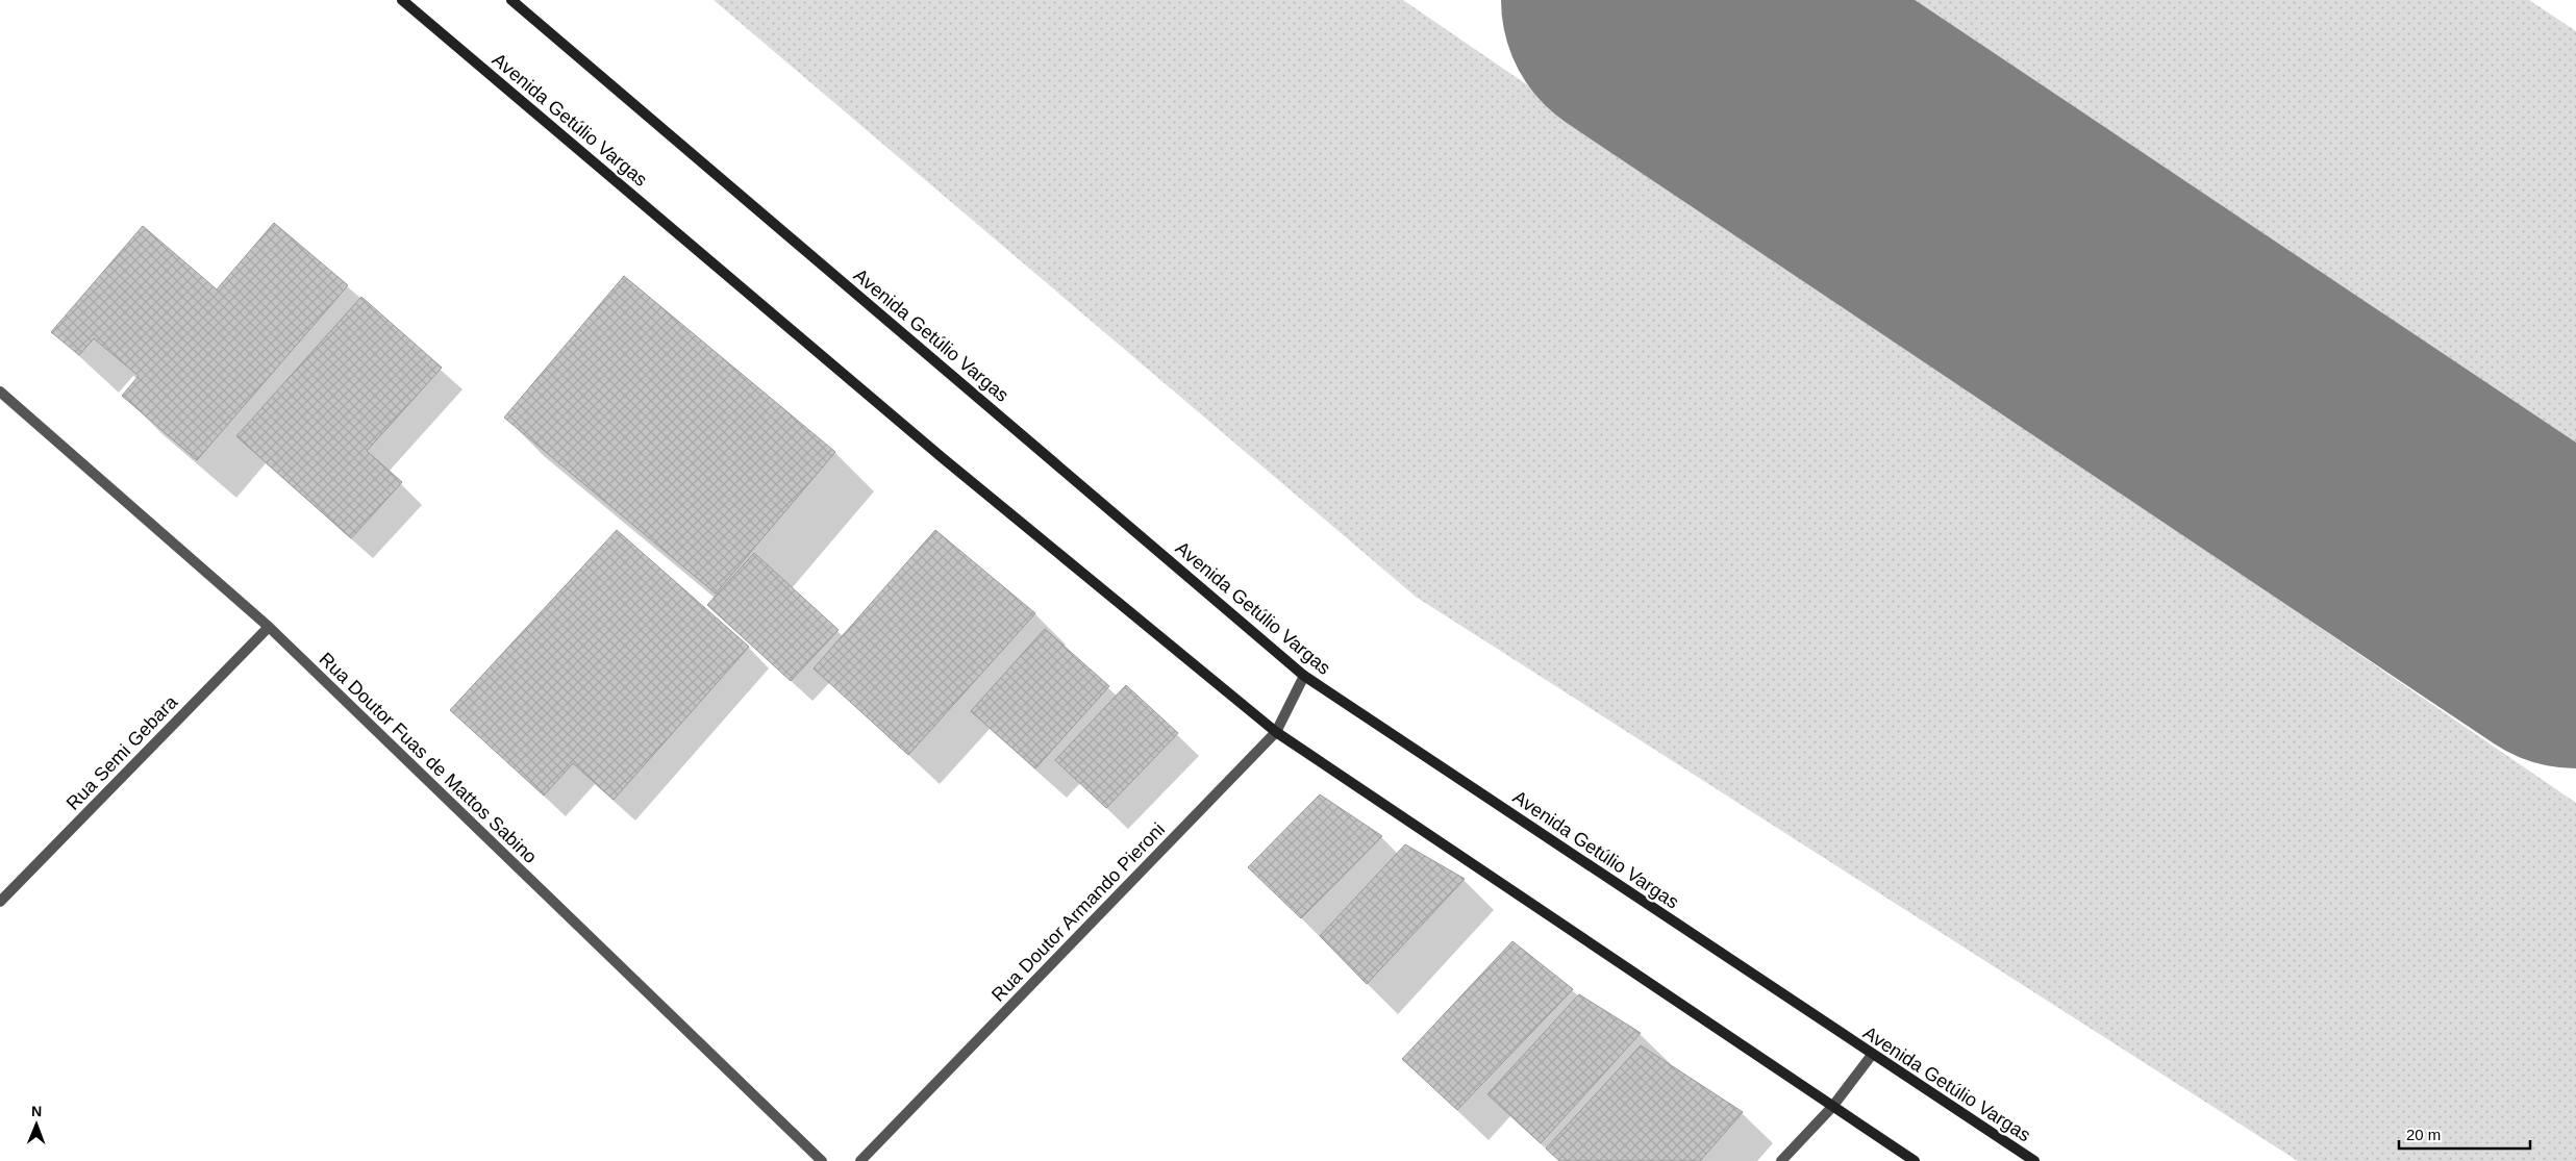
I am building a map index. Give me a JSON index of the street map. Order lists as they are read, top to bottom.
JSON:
{
  "streets": {
    "main road": ["Avenida Getúlio Vargas"],
    "street": ["Rua Semi Gebara", "Rua Doutor Fuas de Mattos Sabino", "Rua Doutor Armando Pieroni"]
  },
  "crossings": [
    ["Avenida Getúlio Vargas", "Rua Doutor Armando Pieroni"],
    ["Rua Semi Gebara", "Rua Doutor Fuas de Mattos Sabino"]
  ],
  "scale_bar": "20 m",
  "north": "top"
}
